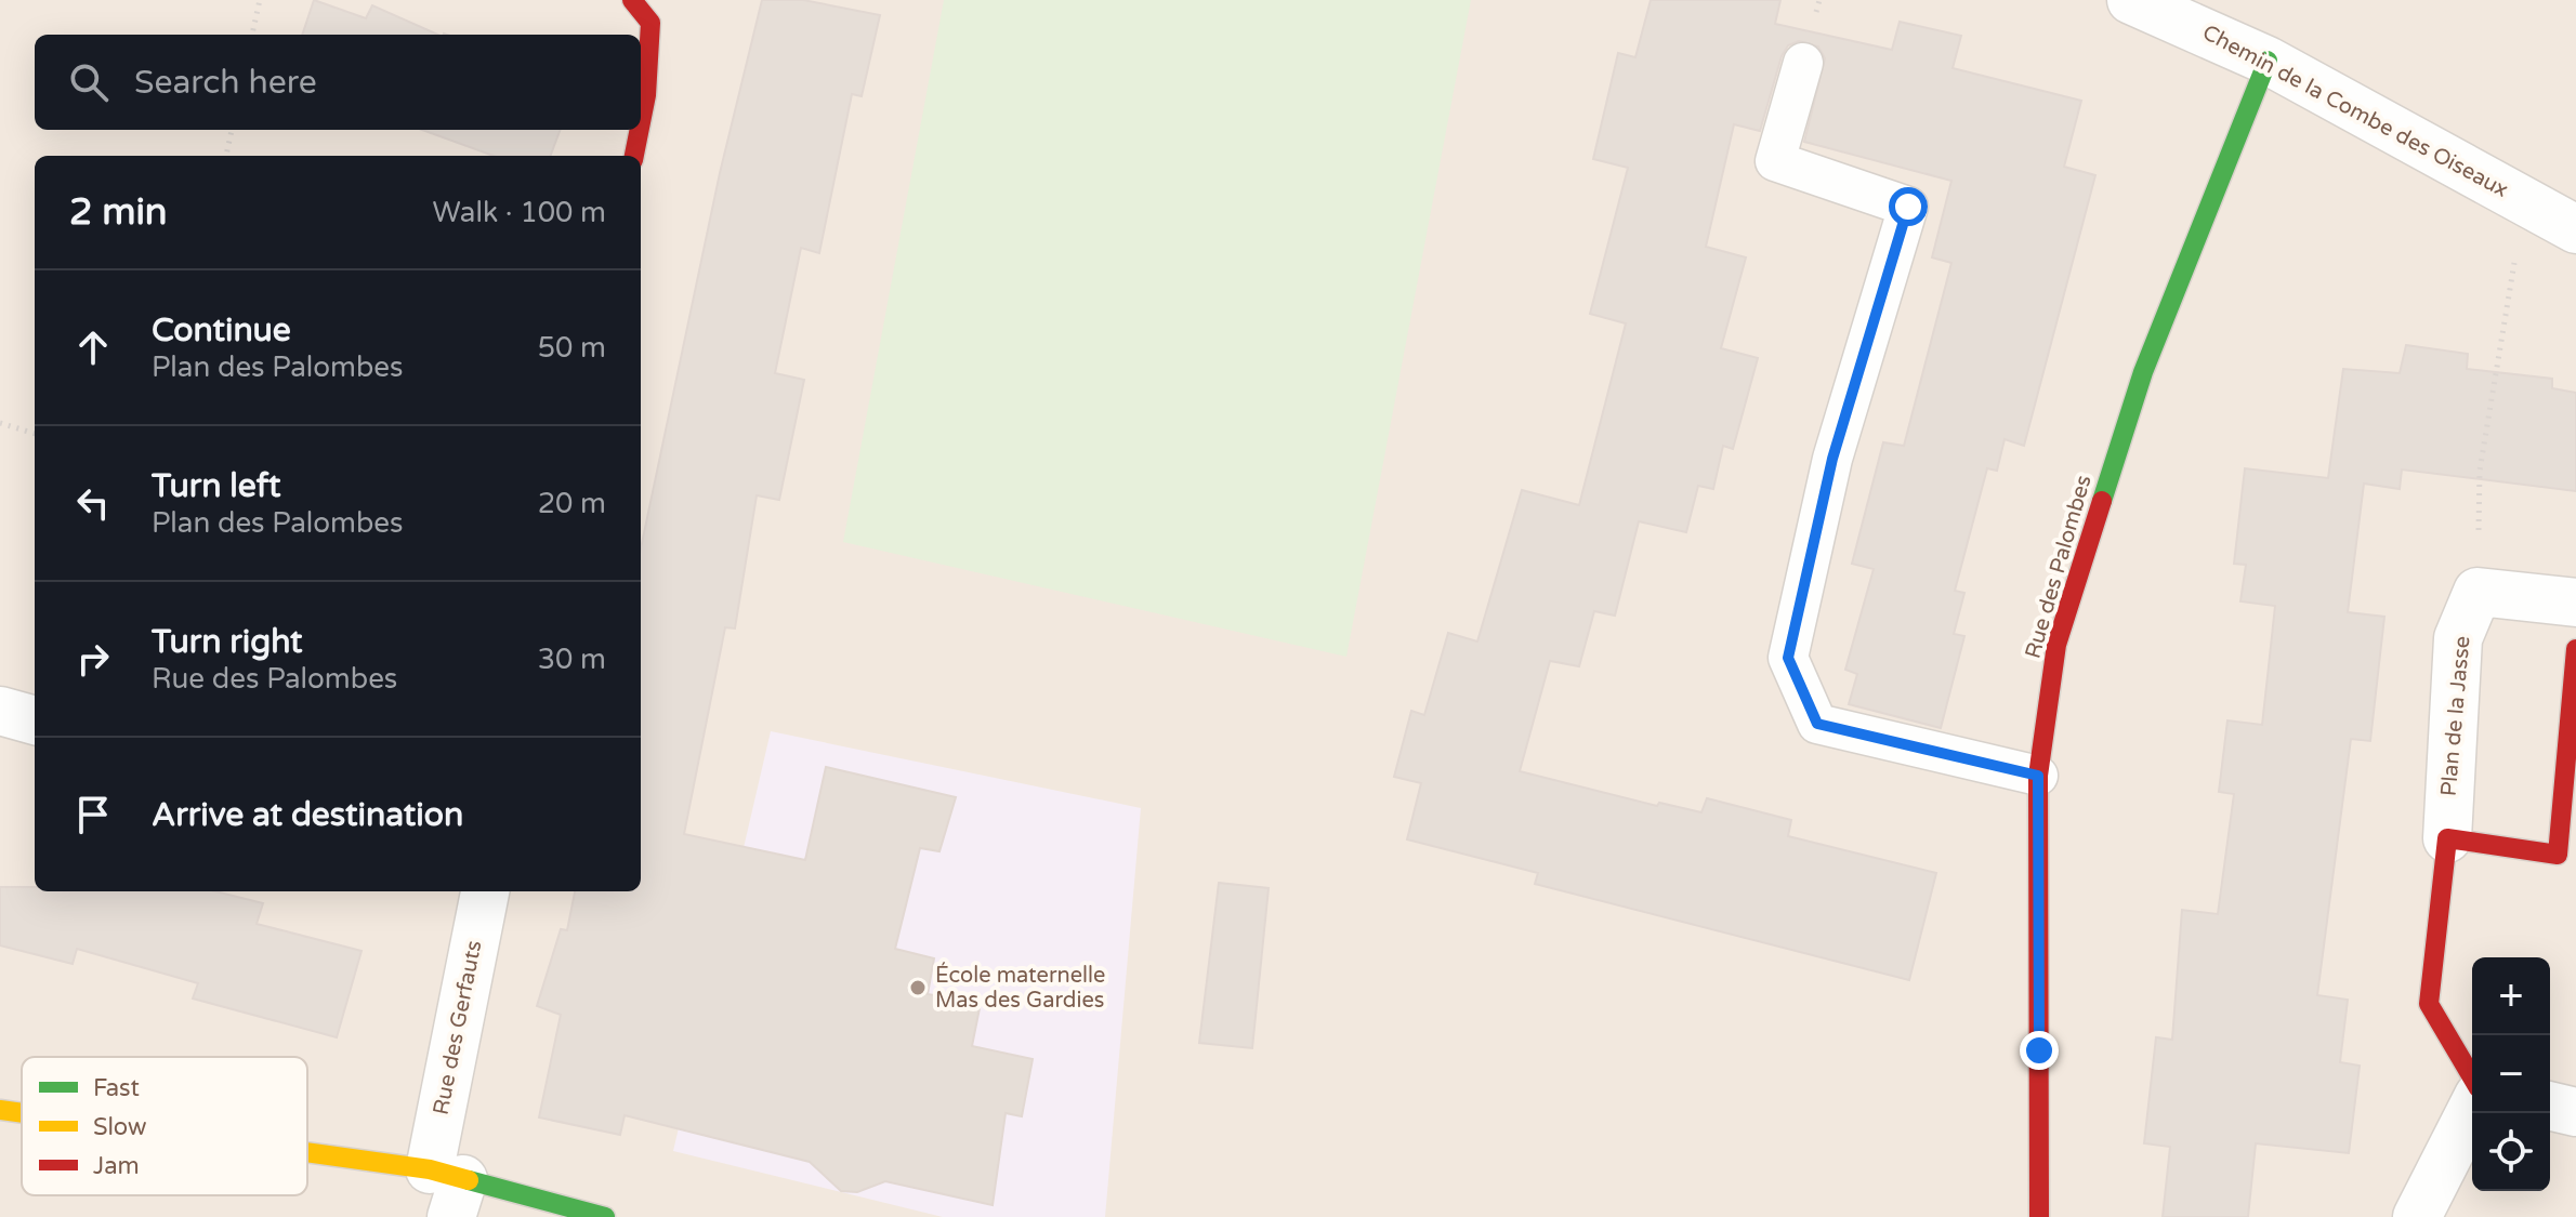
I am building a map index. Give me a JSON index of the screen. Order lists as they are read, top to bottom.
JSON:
{
  "streets": {
    "street": [
      "Chemin de la Combe des Oiseaux",
      "Rue des Palombes",
      "Plan de la Jasse",
      "Rue des Gerfauts"
    ]
  },
  "crossings": [
    ["Chemin de la Combe des Oiseaux", "Rue des Palombes"]
  ],
  "places": ["École maternelle Mas des Gardies"],
  "legend": ["Fast", "Slow", "Jam"],
  "page": {
    "search": "Search here",
    "heading": ["2 min", "Walk · 100 m"],
    "list": [
      ["Continue", "Plan des Palombes", "50 m"],
      ["Turn left", "Plan des Palombes", "20 m"],
      ["Turn right", "Rue des Palombes", "30 m"],
      "Arrive at destination"
    ],
    "map_buttons": ["+", "−"]
  }
}
